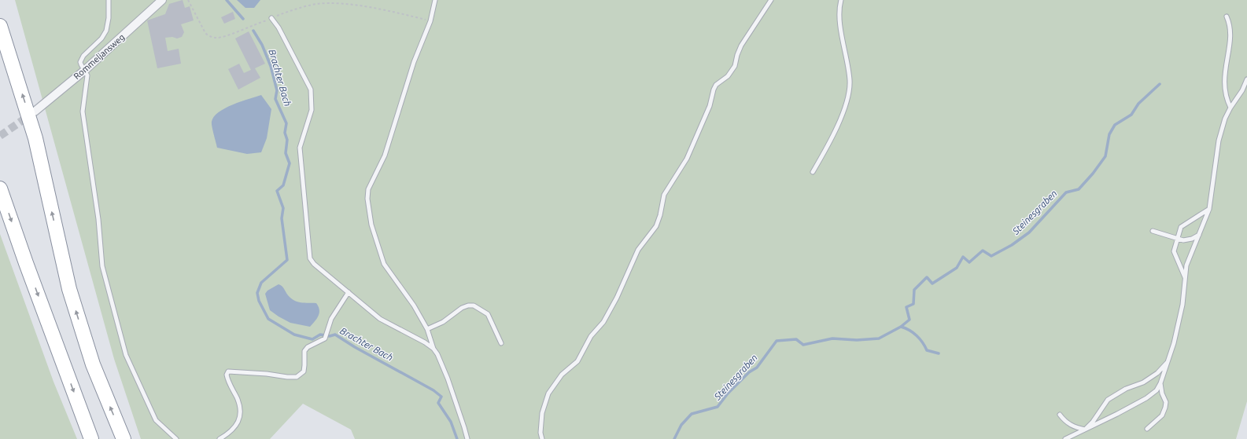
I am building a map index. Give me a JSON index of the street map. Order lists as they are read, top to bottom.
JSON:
{
  "streets": {
    "street": ["Rommeljansweg"]
  },
  "water": ["Brachter Bach", "Steinesgraben"]
}
